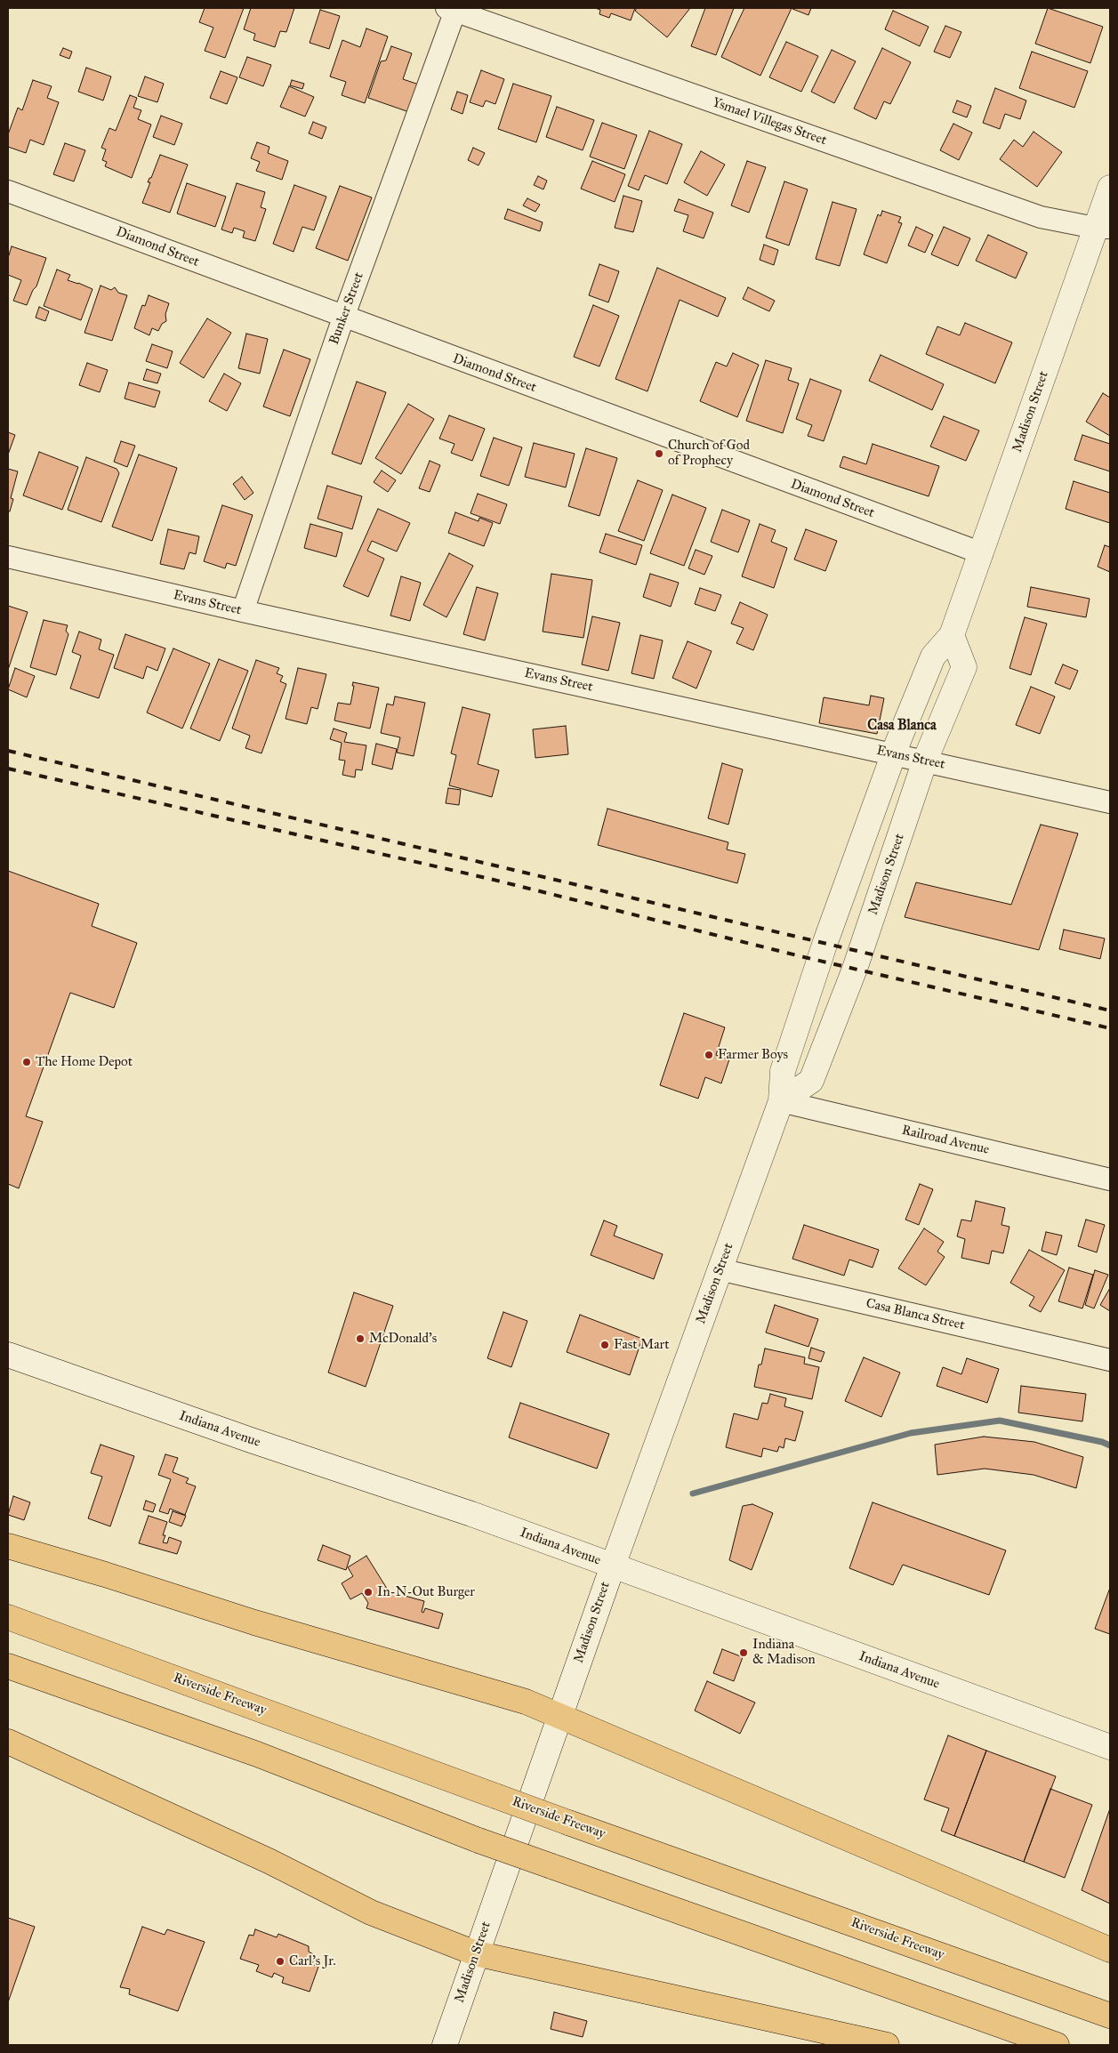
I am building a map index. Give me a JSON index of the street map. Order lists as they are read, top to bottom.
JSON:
{
  "streets": {
    "highway": ["Riverside Freeway"],
    "street": [
      "Ysmael Villegas Street",
      "Diamond Street",
      "Bunker Street",
      "Madison Street",
      "Evans Street",
      "Railroad Avenue",
      "Casa Blanca Street",
      "Indiana Avenue"
    ]
  },
  "crossings": [
    ["Ysmael Villegas Street", "Bunker Street"],
    ["Ysmael Villegas Street", "Madison Street"],
    ["Diamond Street", "Bunker Street"],
    ["Diamond Street", "Madison Street"],
    ["Bunker Street", "Evans Street"],
    ["Madison Street", "Evans Street"],
    ["Madison Street", "Railroad Avenue"],
    ["Madison Street", "Casa Blanca Street"],
    ["Madison Street", "Indiana Avenue"]
  ],
  "districts": ["Casa Blanca"],
  "places": [
    "Church of God of Prophecy",
    "Farmer Boys",
    "The Home Depot",
    "McDonald's",
    "Fast Mart",
    "In-N-Out Burger",
    "Indiana & Madison",
    "Carl's Jr."
  ]
}
